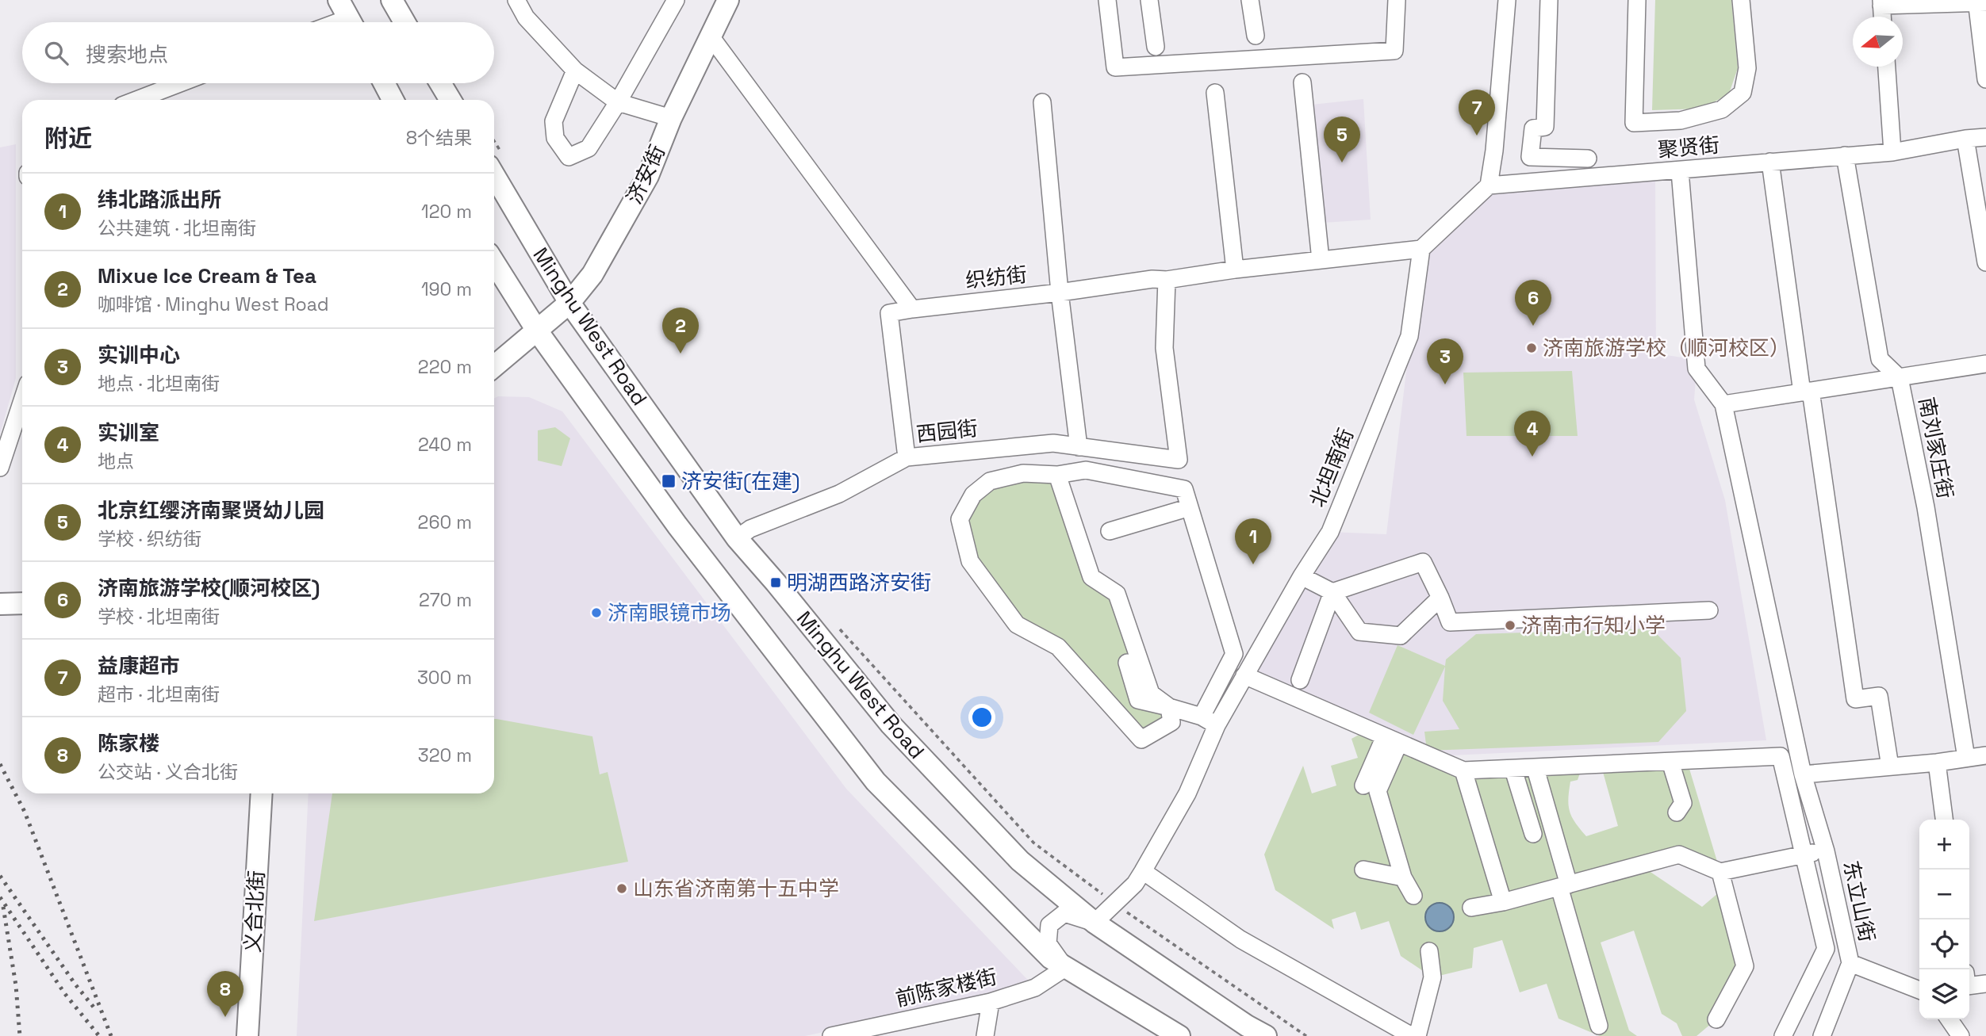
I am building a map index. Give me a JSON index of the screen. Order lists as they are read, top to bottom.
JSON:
{
  "streets": {
    "main road": ["济安街", "Minghu West Road", "义合北街"],
    "street": [
      "聚贤街",
      "织纺街",
      "西园街",
      "南刘家庄街",
      "北坦南街",
      "东立山街",
      "前陈家楼街"
    ]
  },
  "crossings": [
    ["聚贤街", "南刘家庄街"],
    ["济安街", "Minghu West Road"],
    ["织纺街", "西园街"],
    ["织纺街", "北坦南街"],
    ["Minghu West Road", "西园街"],
    ["Minghu West Road", "北坦南街"],
    ["Minghu West Road", "前陈家楼街"]
  ],
  "places": {
    "other": [
      "济南旅游学校（顺河校区）",
      "济南眼镜市场",
      "济南市行知小学",
      "山东省济南第十五中学"
    ],
    "transit": ["济安街(在建)", "明湖西路济安街"]
  },
  "north": "left",
  "page": {
    "search": "搜索地点",
    "pins": [
      "7",
      "5",
      "6",
      "2",
      "3",
      "4",
      "1",
      "8"
    ],
    "heading": ["附近", "8个结果"],
    "list": [
      {
        "mark": "1",
        "name": "纬北路派出所",
        "note": "公共建筑 · 北坦南街",
        "value": "120 m"
      },
      {
        "mark": "2",
        "name": "Mixue Ice Cream & Tea",
        "note": "咖啡馆 · Minghu West Road",
        "value": "190 m"
      },
      {
        "mark": "3",
        "name": "实训中心",
        "note": "地点 · 北坦南街",
        "value": "220 m"
      },
      {
        "mark": "4",
        "name": "实训室",
        "note": "地点",
        "value": "240 m"
      },
      {
        "mark": "5",
        "name": "北京红缨济南聚贤幼儿园",
        "note": "学校 · 织纺街",
        "value": "260 m"
      },
      {
        "mark": "6",
        "name": "济南旅游学校(顺河校区)",
        "note": "学校 · 北坦南街",
        "value": "270 m"
      },
      {
        "mark": "7",
        "name": "益康超市",
        "note": "超市 · 北坦南街",
        "value": "300 m"
      },
      {
        "mark": "8",
        "name": "陈家楼",
        "note": "公交站 · 义合北街",
        "value": "320 m"
      }
    ],
    "map_buttons": ["+", "−"]
  }
}
